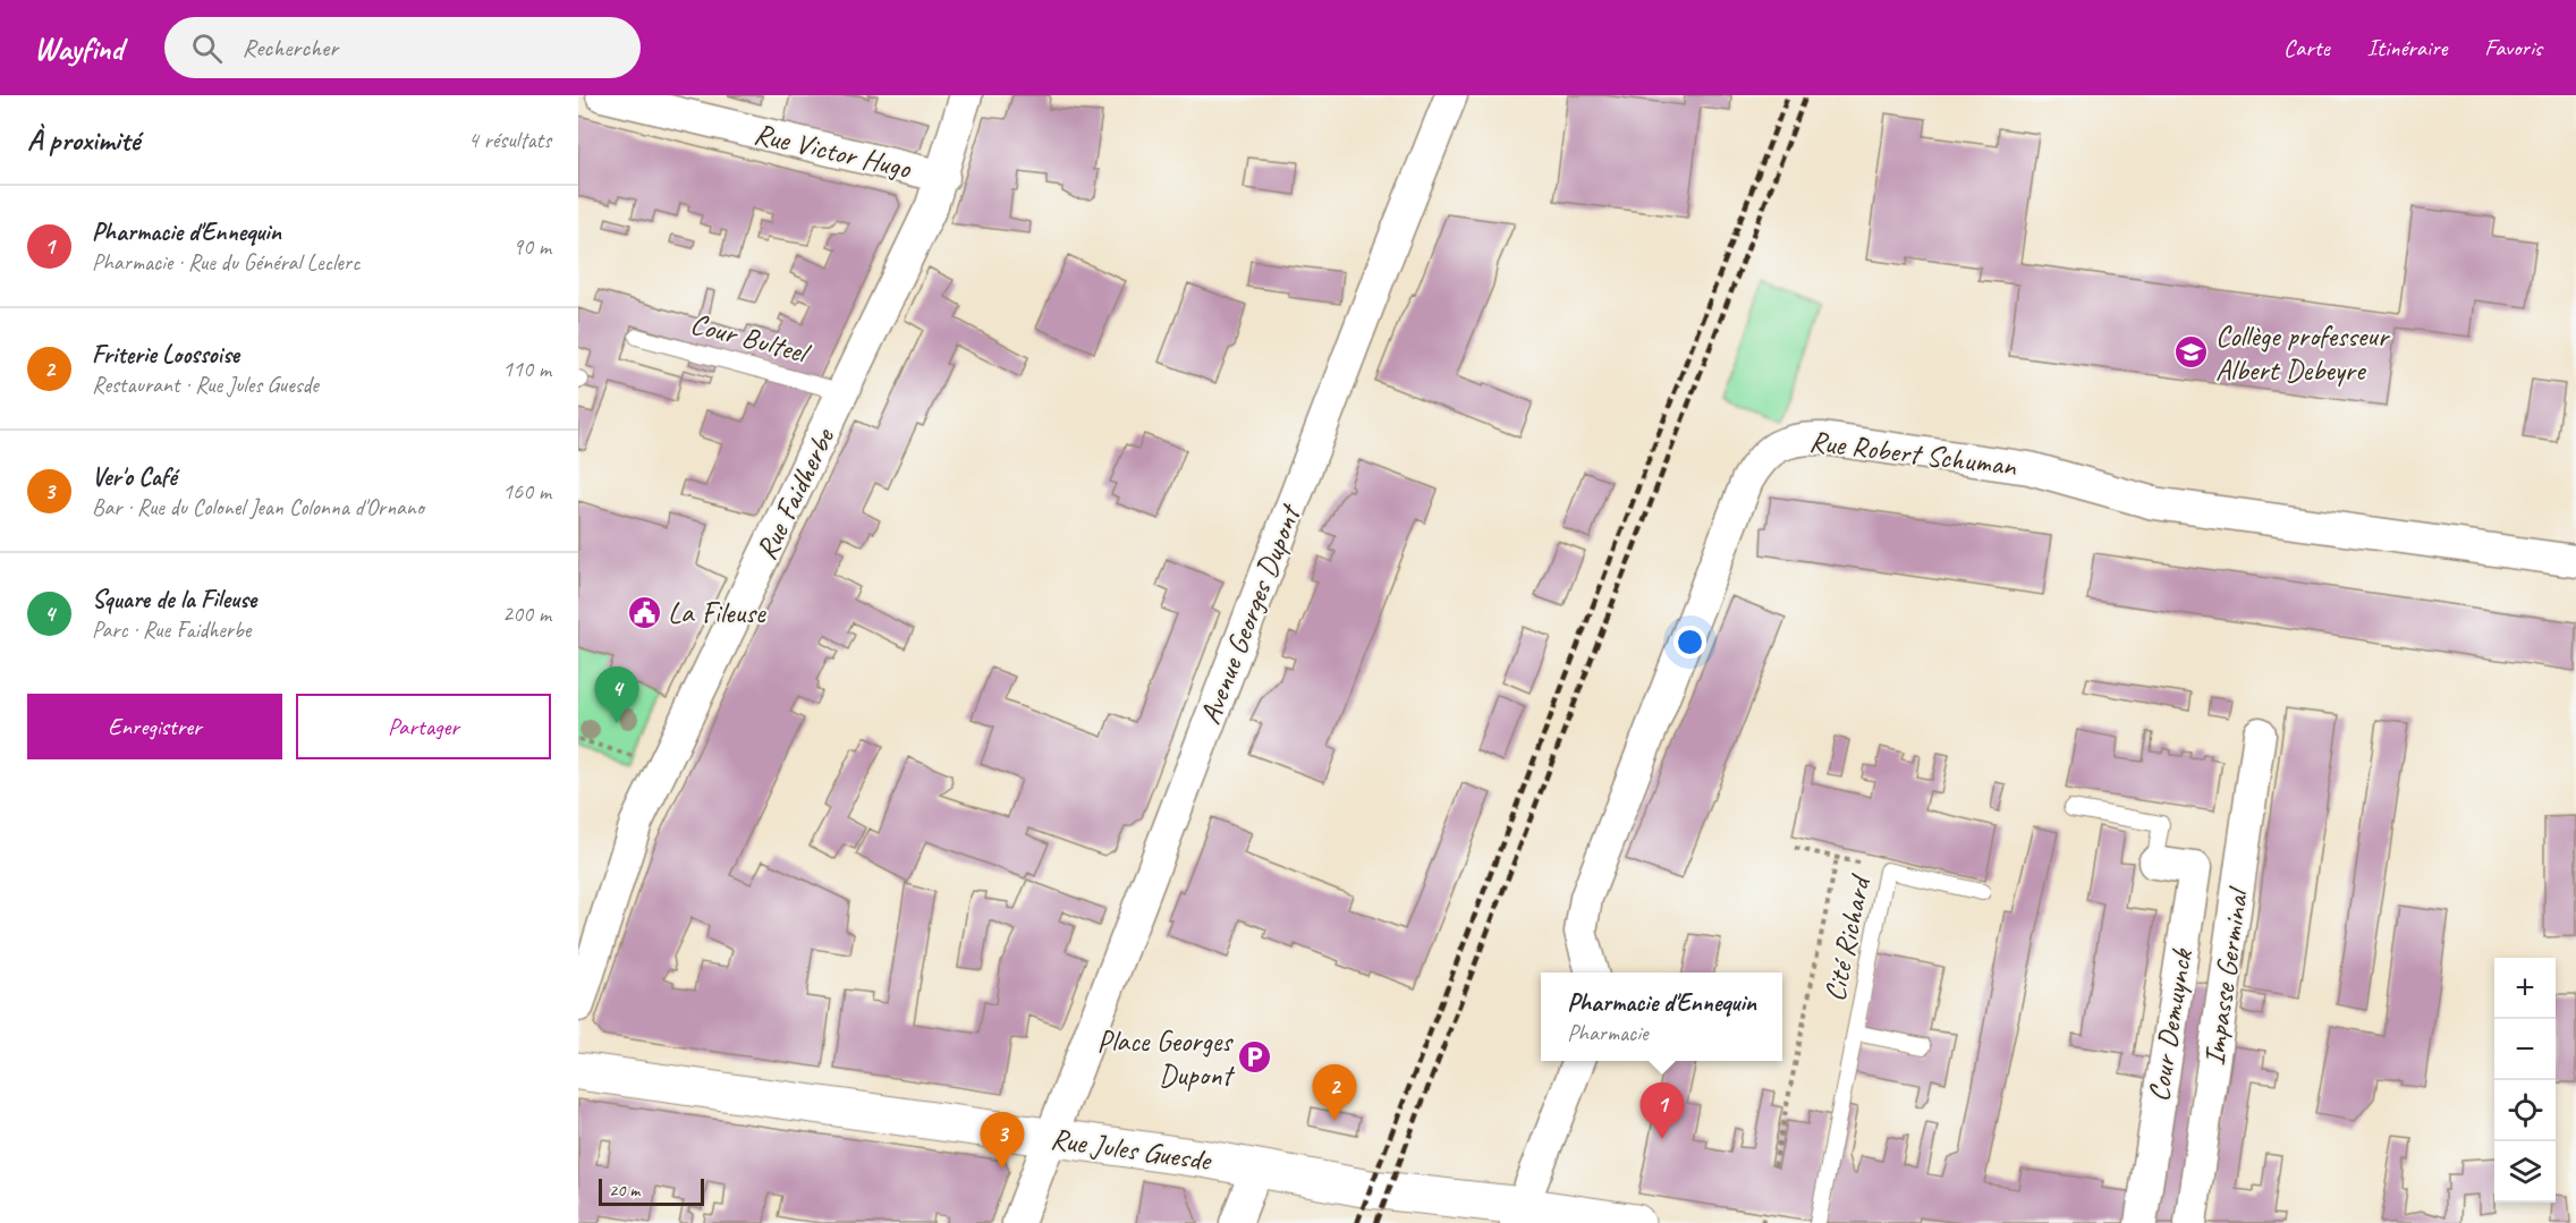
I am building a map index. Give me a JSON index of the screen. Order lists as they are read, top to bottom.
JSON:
{
  "streets": {
    "street": [
      "Rue Victor Hugo",
      "Rue Robert Schuman",
      "Rue Faidherbe",
      "Avenue Georges Dupont",
      "Impasse Germinal",
      "Cour Demuynck",
      "Rue Jules Guesde"
    ],
    "lane": ["Cour Bulteel", "Cité Richard"]
  },
  "crossings": [
    ["Rue Victor Hugo", "Rue Faidherbe"],
    ["Cour Bulteel", "Rue Faidherbe"],
    ["Avenue Georges Dupont", "Rue Jules Guesde"]
  ],
  "places": {
    "school or university": ["Collège professeur Albert Debeyre"],
    "public building": ["La Fileuse"],
    "parking": ["Place Georges Dupont"]
  },
  "scale_bar": "20 m",
  "page": {
    "header": "Wayfind",
    "search": "Rechercher",
    "nav": ["Carte", "Itinéraire", "Favoris"],
    "heading": ["À proximité", "4 résultats"],
    "list": [
      {
        "mark": "1",
        "name": "Pharmacie d'Ennequin",
        "note": "Pharmacie · Rue du Général Leclerc",
        "value": "90 m"
      },
      {
        "mark": "2",
        "name": "Friterie Loossoise",
        "note": "Restaurant · Rue Jules Guesde",
        "value": "110 m"
      },
      {
        "mark": "3",
        "name": "Ver'o Café",
        "note": "Bar · Rue du Colonel Jean Colonna d'Ornano",
        "value": "160 m"
      },
      {
        "mark": "4",
        "name": "Square de la Fileuse",
        "note": "Parc · Rue Faidherbe",
        "value": "200 m"
      }
    ],
    "pins": [
      "4",
      "2",
      "1",
      "3"
    ],
    "buttons": ["Enregistrer", "Partager"],
    "map_buttons": ["+", "−"],
    "popup": ["Pharmacie d'Ennequin", "Pharmacie"],
    "scale": "20 m"
  }
}
